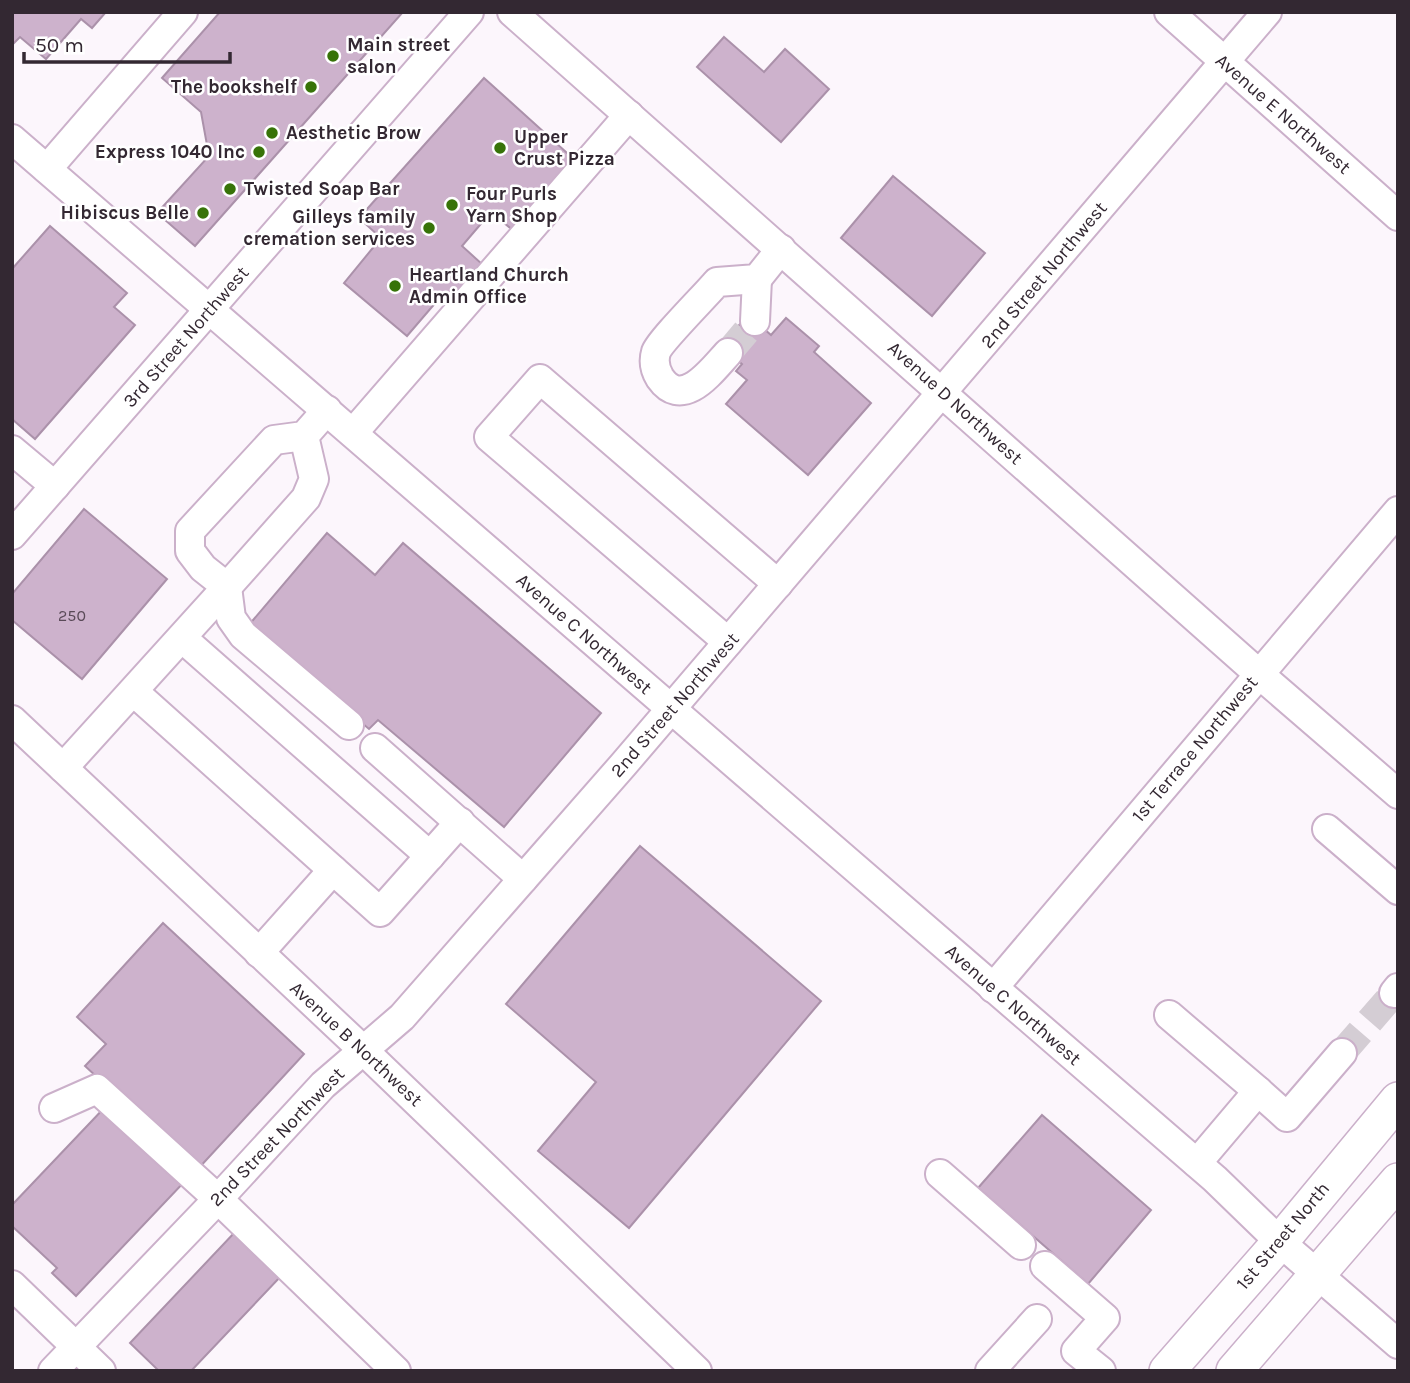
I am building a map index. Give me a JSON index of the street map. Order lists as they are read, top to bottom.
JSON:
{
  "streets": {
    "main road": ["1st Street North"],
    "street": [
      "Avenue E Northwest",
      "2nd Street Northwest",
      "3rd Street Northwest",
      "Avenue D Northwest",
      "Avenue C Northwest",
      "1st Terrace Northwest",
      "Avenue B Northwest"
    ]
  },
  "crossings": [
    ["Avenue E Northwest", "2nd Street Northwest"],
    ["2nd Street Northwest", "Avenue D Northwest"],
    ["2nd Street Northwest", "Avenue C Northwest"],
    ["2nd Street Northwest", "Avenue B Northwest"],
    ["3rd Street Northwest", "Avenue C Northwest"],
    ["Avenue D Northwest", "1st Terrace Northwest"],
    ["Avenue C Northwest", "1st Terrace Northwest"],
    ["Avenue C Northwest", "1st Street North"]
  ],
  "places": [
    "Main street salon",
    "The bookshelf",
    "Aesthetic Brow",
    "Upper Crust Pizza",
    "Express 1040 Inc",
    "Twisted Soap Bar",
    "Four Purls Yarn Shop",
    "Hibiscus Belle",
    "Gilleys family cremation services",
    "Heartland Church Admin Office"
  ],
  "house_numbers": ["250"],
  "scale_bar": "50 m"
}
